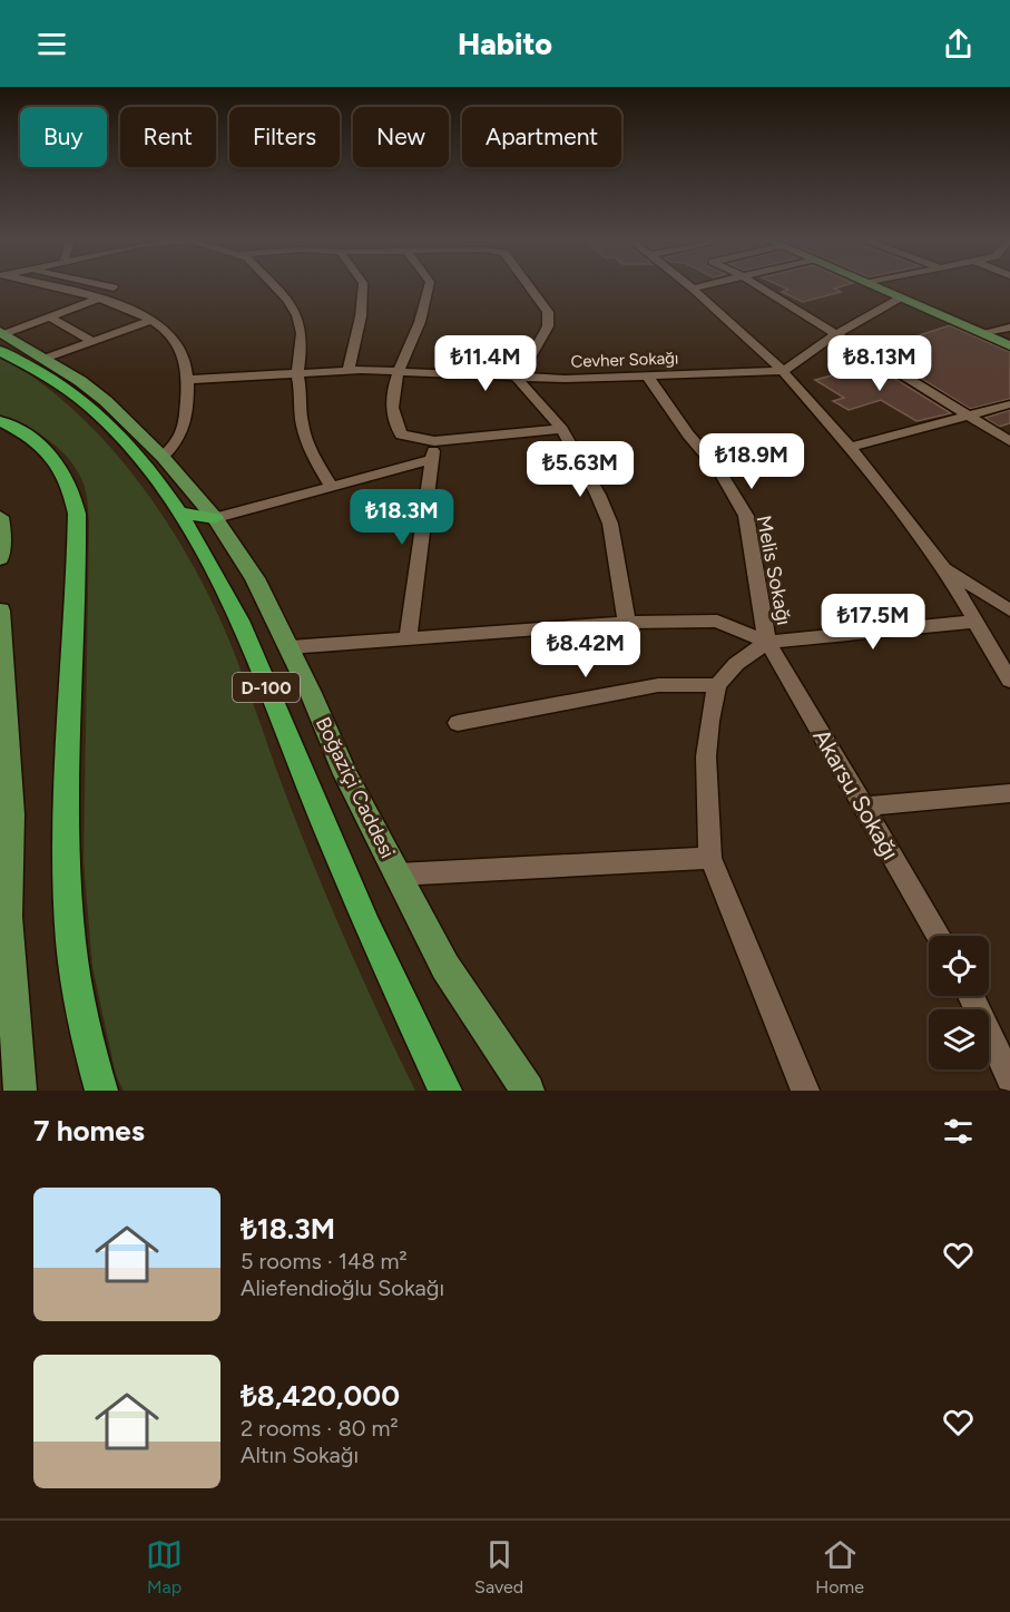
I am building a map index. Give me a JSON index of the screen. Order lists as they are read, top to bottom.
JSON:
{
  "streets": {
    "highway": ["D-100"],
    "main road": ["Boğaziçi Caddesi"],
    "street": ["Cevher Sokağı", "Melis Sokağı", "Akarsu Sokağı"]
  },
  "crossings": [
    ["Cevher Sokağı", "Melis Sokağı"],
    ["Melis Sokağı", "Akarsu Sokağı"],
    ["D-100", "Boğaziçi Caddesi"]
  ],
  "page": {
    "header": "Habito",
    "chip": [
      "Buy",
      "Rent",
      "Filters",
      "New",
      "Apartment"
    ],
    "price": [
      "₺11.4M",
      "₺8.13M",
      "₺18.9M",
      "₺5.63M",
      "₺18.3M",
      "₺17.5M",
      "₺8.42M"
    ],
    "heading": "7 homes",
    "list": [
      {
        "name": "₺18.3M",
        "note": "5 rooms · 148 m² · Aliefendioğlu Sokağı"
      },
      {
        "name": "₺8,420,000",
        "note": "2 rooms · 80 m² · Altın Sokağı"
      }
    ],
    "tabs": ["Map", "Saved", "Home"]
  }
}
